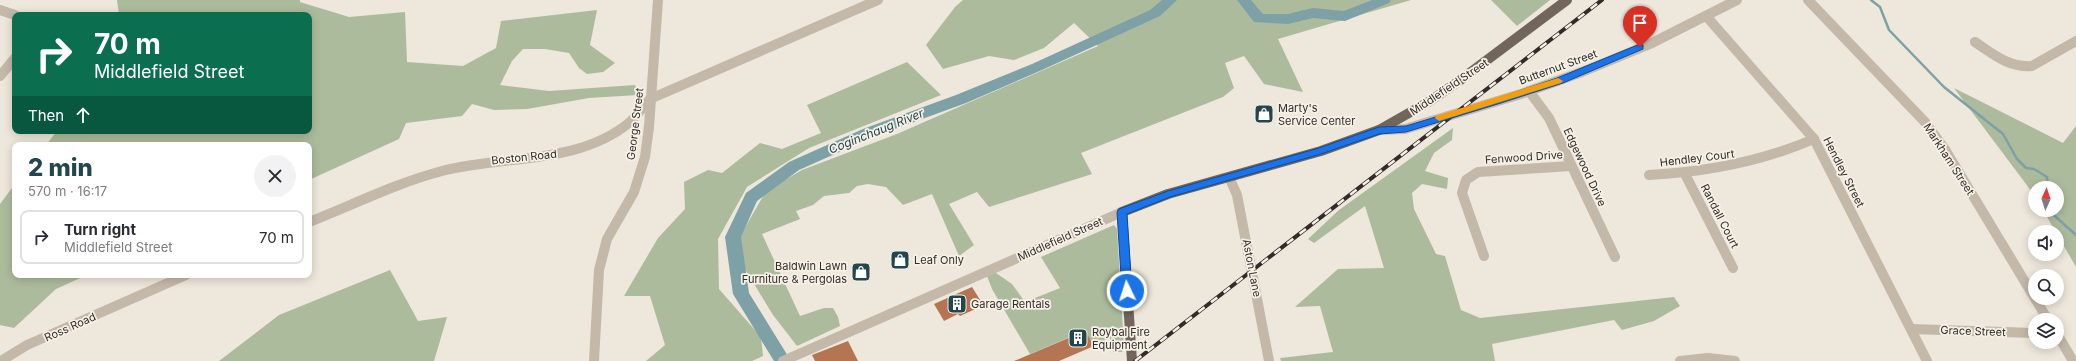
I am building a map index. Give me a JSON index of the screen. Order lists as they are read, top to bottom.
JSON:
{
  "streets": {
    "main road": ["Middlefield Street"],
    "street": [
      "Butternut Street",
      "George Street",
      "Boston Road",
      "Fenwood Drive",
      "Hendley Court",
      "Markham Street",
      "Edgewood Drive",
      "Hendley Street",
      "Randall Court",
      "Aston Lane",
      "Ross Road",
      "Grace Street"
    ]
  },
  "crossings": [
    ["Butternut Street", "Middlefield Street"],
    ["Butternut Street", "Edgewood Drive"],
    ["Butternut Street", "Hendley Street"],
    ["Middlefield Street", "Aston Lane"],
    ["George Street", "Boston Road"],
    ["Fenwood Drive", "Edgewood Drive"],
    ["Hendley Court", "Hendley Street"],
    ["Hendley Court", "Randall Court"],
    ["Hendley Street", "Grace Street"]
  ],
  "water": ["Coginchaug River"],
  "places": {
    "shop": ["Marty's Service Center", "Leaf Only", "Baldwin Lawn Furniture & Pergolas"],
    "building": ["Garage Rentals", "Roybal Fire Equipment"]
  },
  "north": "top",
  "page": {
    "turn": ["70 m", "Middlefield Street"],
    "then": "Then",
    "heading": ["2 min", "570 m · 16:17"],
    "list": [
      {
        "name": "Turn right",
        "note": "Middlefield Street",
        "value": "70 m"
      }
    ]
  }
}
